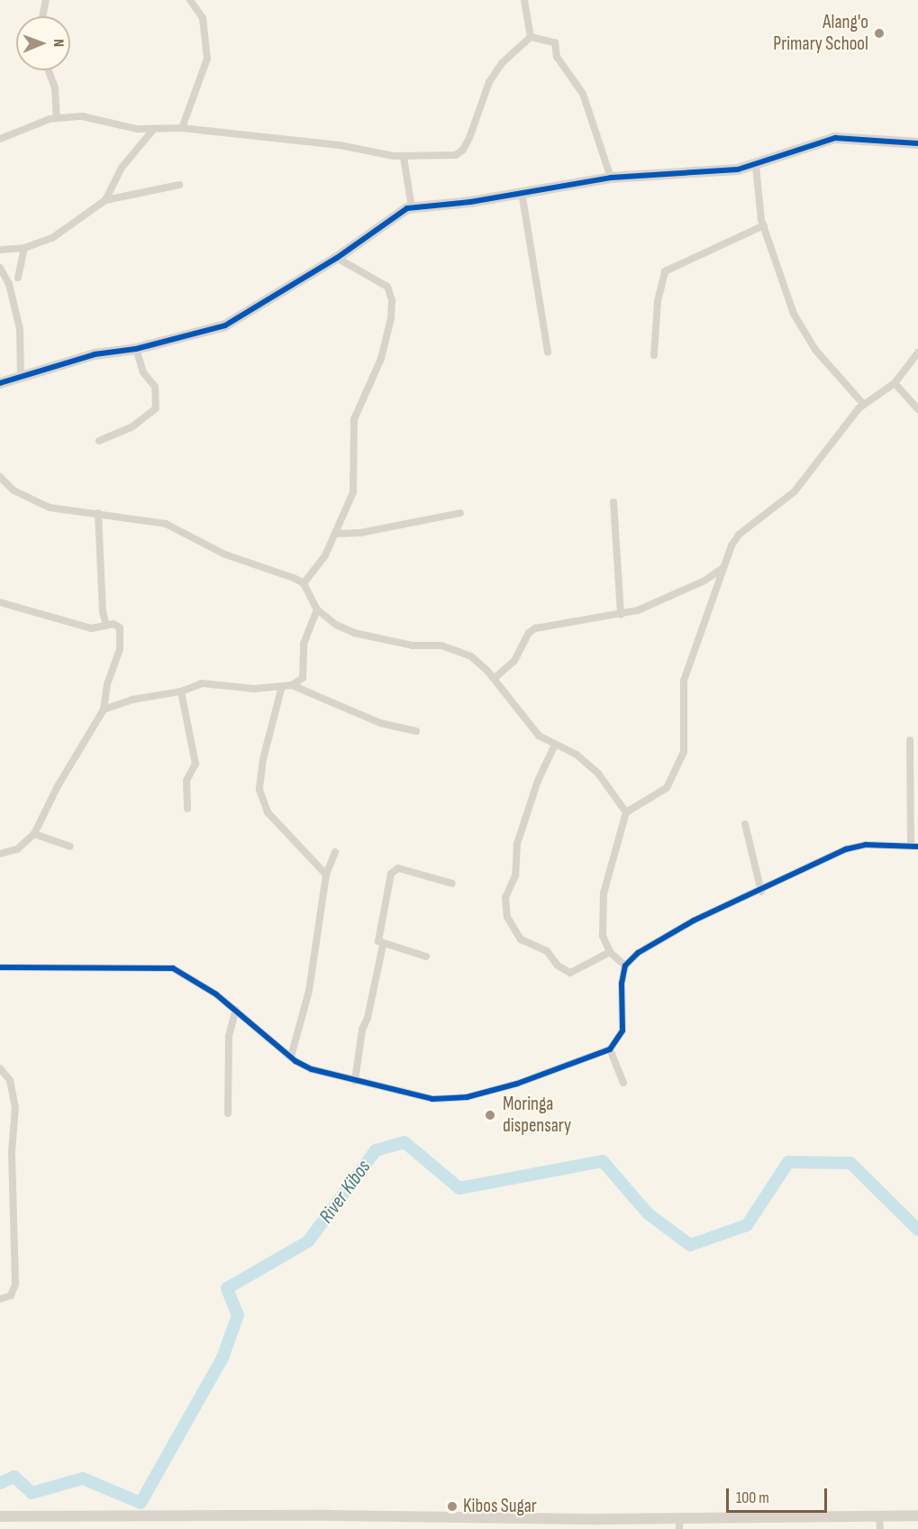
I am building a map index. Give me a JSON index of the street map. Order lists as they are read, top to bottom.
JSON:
{
  "water": ["River Kibos"],
  "places": ["Alang'o Primary School", "Moringa dispensary", "Kibos Sugar"],
  "scale_bar": "100 m",
  "north": "right"
}
